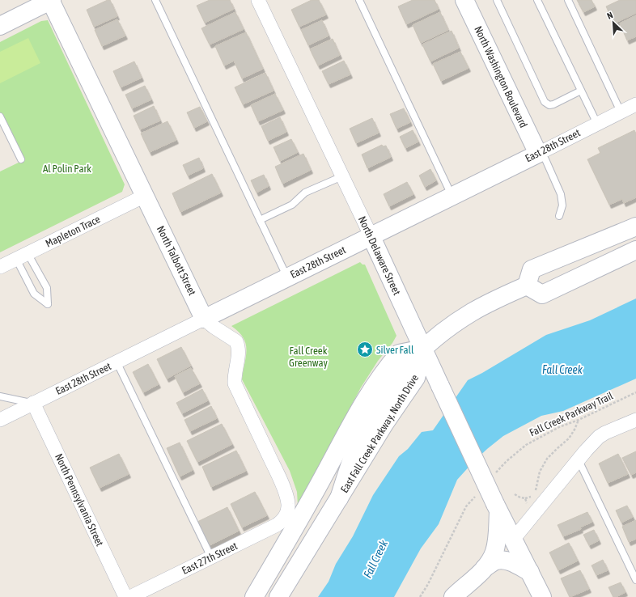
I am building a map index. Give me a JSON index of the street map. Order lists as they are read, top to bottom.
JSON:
{
  "streets": {
    "main road": [
      "North Washington Boulevard",
      "East 28th Street",
      "North Delaware Street",
      "North Talbott Street",
      "East Fall Creek Parkway, North Drive"
    ],
    "street": ["Mapleton Trace", "North Pennsylvania Street", "East 27th Street"],
    "path": ["Fall Creek Parkway Trail"]
  },
  "crossings": [
    ["North Washington Boulevard", "East 28th Street"],
    ["East 28th Street", "North Delaware Street"],
    ["East 28th Street", "North Talbott Street"],
    ["East 28th Street", "North Pennsylvania Street"],
    ["Mapleton Trace", "North Talbott Street"],
    ["North Delaware Street", "East Fall Creek Parkway, North Drive"],
    ["North Talbott Street", "East 27th Street"]
  ],
  "water": ["Fall Creek"],
  "parks": ["Al Polin Park", "Fall Creek Greenway"],
  "places": {
    "place": ["Silver Fall"]
  },
  "north": "top left"
}
